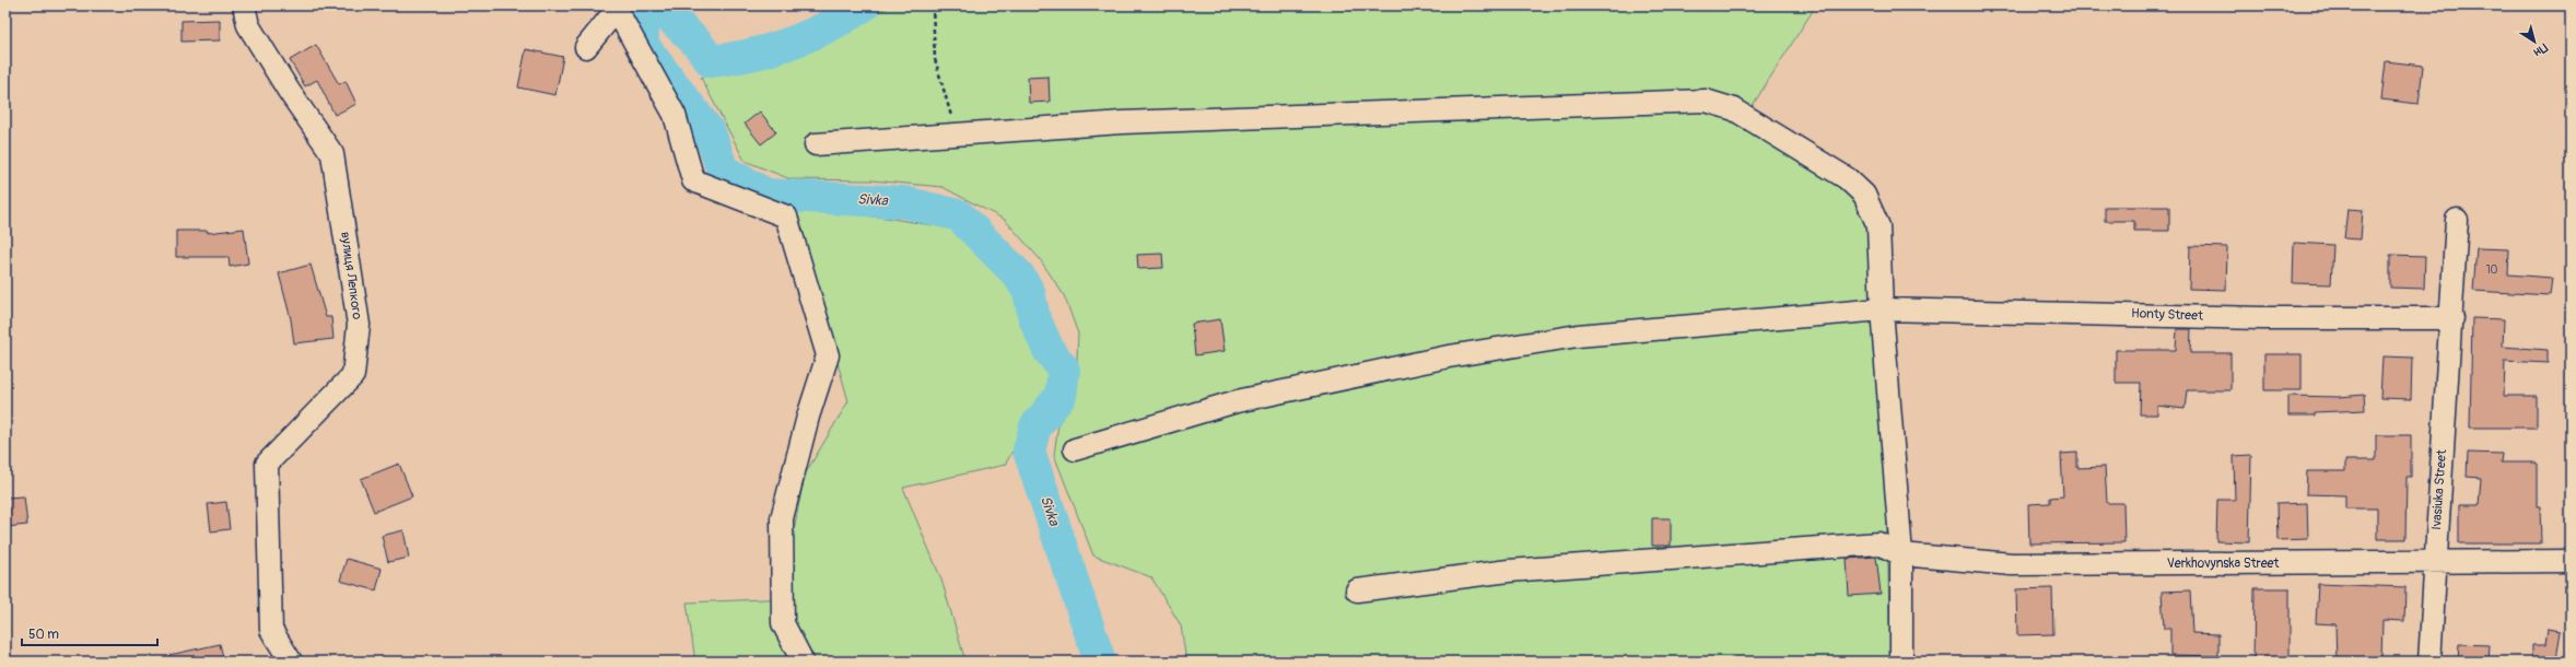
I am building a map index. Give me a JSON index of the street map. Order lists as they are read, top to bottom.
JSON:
{
  "streets": {
    "street": [
      "вулиця Лепкого",
      "Honty Street",
      "Ivasiuka Street",
      "Verkhovynska Street"
    ]
  },
  "crossings": [
    ["Honty Street", "Ivasiuka Street"],
    ["Ivasiuka Street", "Verkhovynska Street"]
  ],
  "water": ["Sivka"],
  "house_numbers": ["10"],
  "scale_bar": "50 m",
  "north": "bottom right"
}
